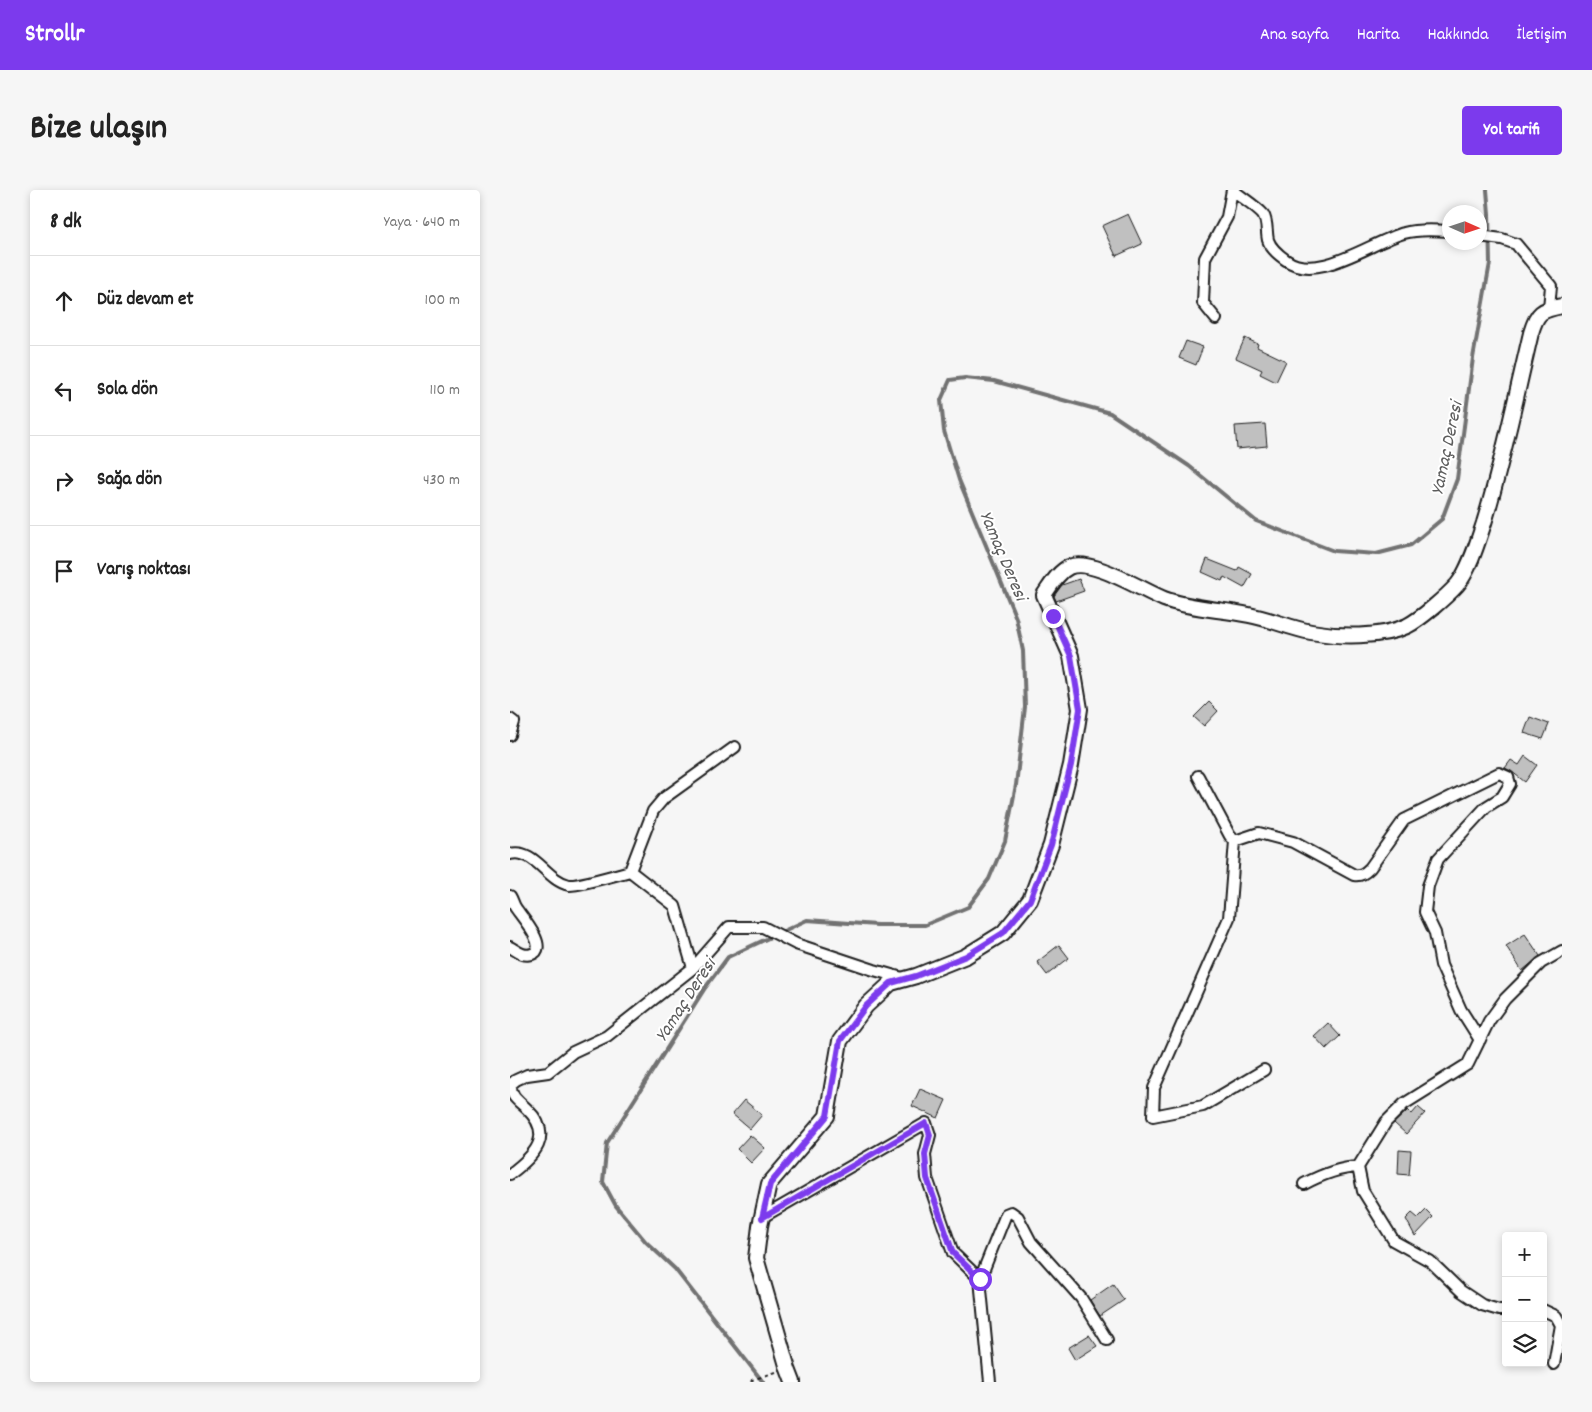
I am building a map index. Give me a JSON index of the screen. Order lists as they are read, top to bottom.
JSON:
{
  "water": ["Yamaç Deresi"],
  "north": "right",
  "page": {
    "header": "Strollr",
    "nav": [
      "Ana sayfa",
      "Harita",
      "Hakkında",
      "İletişim"
    ],
    "title": "Bize ulaşın",
    "buttons": "Yol tarifi",
    "heading": ["8 dk", "Yaya · 640 m"],
    "list": [
      ["Düz devam et", "100 m"],
      ["Sola dön", "110 m"],
      ["Sağa dön", "430 m"],
      "Varış noktası"
    ],
    "map_buttons": ["+", "−"]
  }
}
